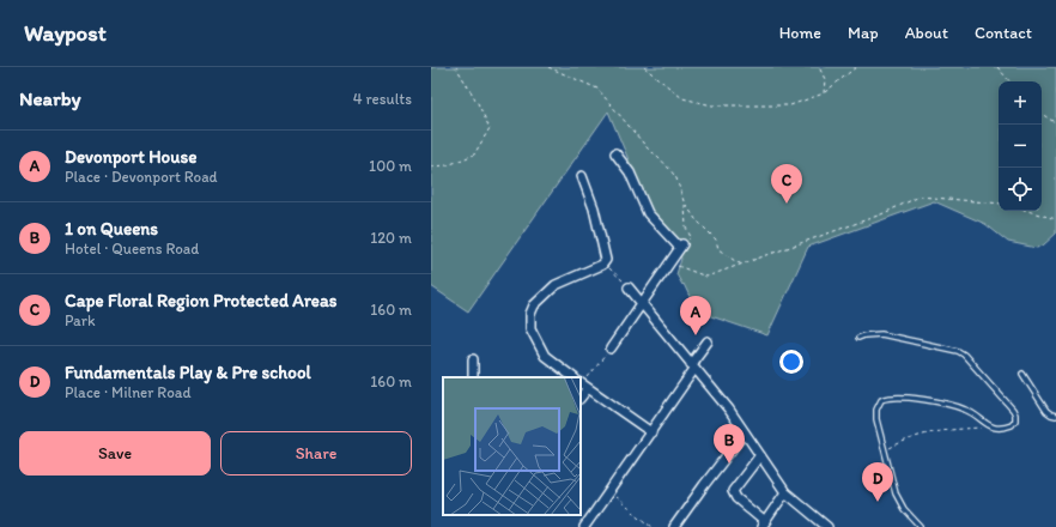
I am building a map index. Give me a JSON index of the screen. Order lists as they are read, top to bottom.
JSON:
{
  "page": {
    "header": "Waypost",
    "nav": [
      "Home",
      "Map",
      "About",
      "Contact"
    ],
    "heading": ["Nearby", "4 results"],
    "map_buttons": ["+", "−"],
    "list": [
      {
        "mark": "A",
        "name": "Devonport House",
        "note": "Place · Devonport Road",
        "value": "100 m"
      },
      {
        "mark": "B",
        "name": "1 on Queens",
        "note": "Hotel · Queens Road",
        "value": "120 m"
      },
      {
        "mark": "C",
        "name": "Cape Floral Region Protected Areas",
        "note": "Park",
        "value": "160 m"
      },
      {
        "mark": "D",
        "name": "Fundamentals Play & Pre school",
        "note": "Place · Milner Road",
        "value": "160 m"
      }
    ],
    "pins": [
      "C",
      "A",
      "B",
      "D"
    ],
    "buttons": ["Save", "Share"]
  }
}
